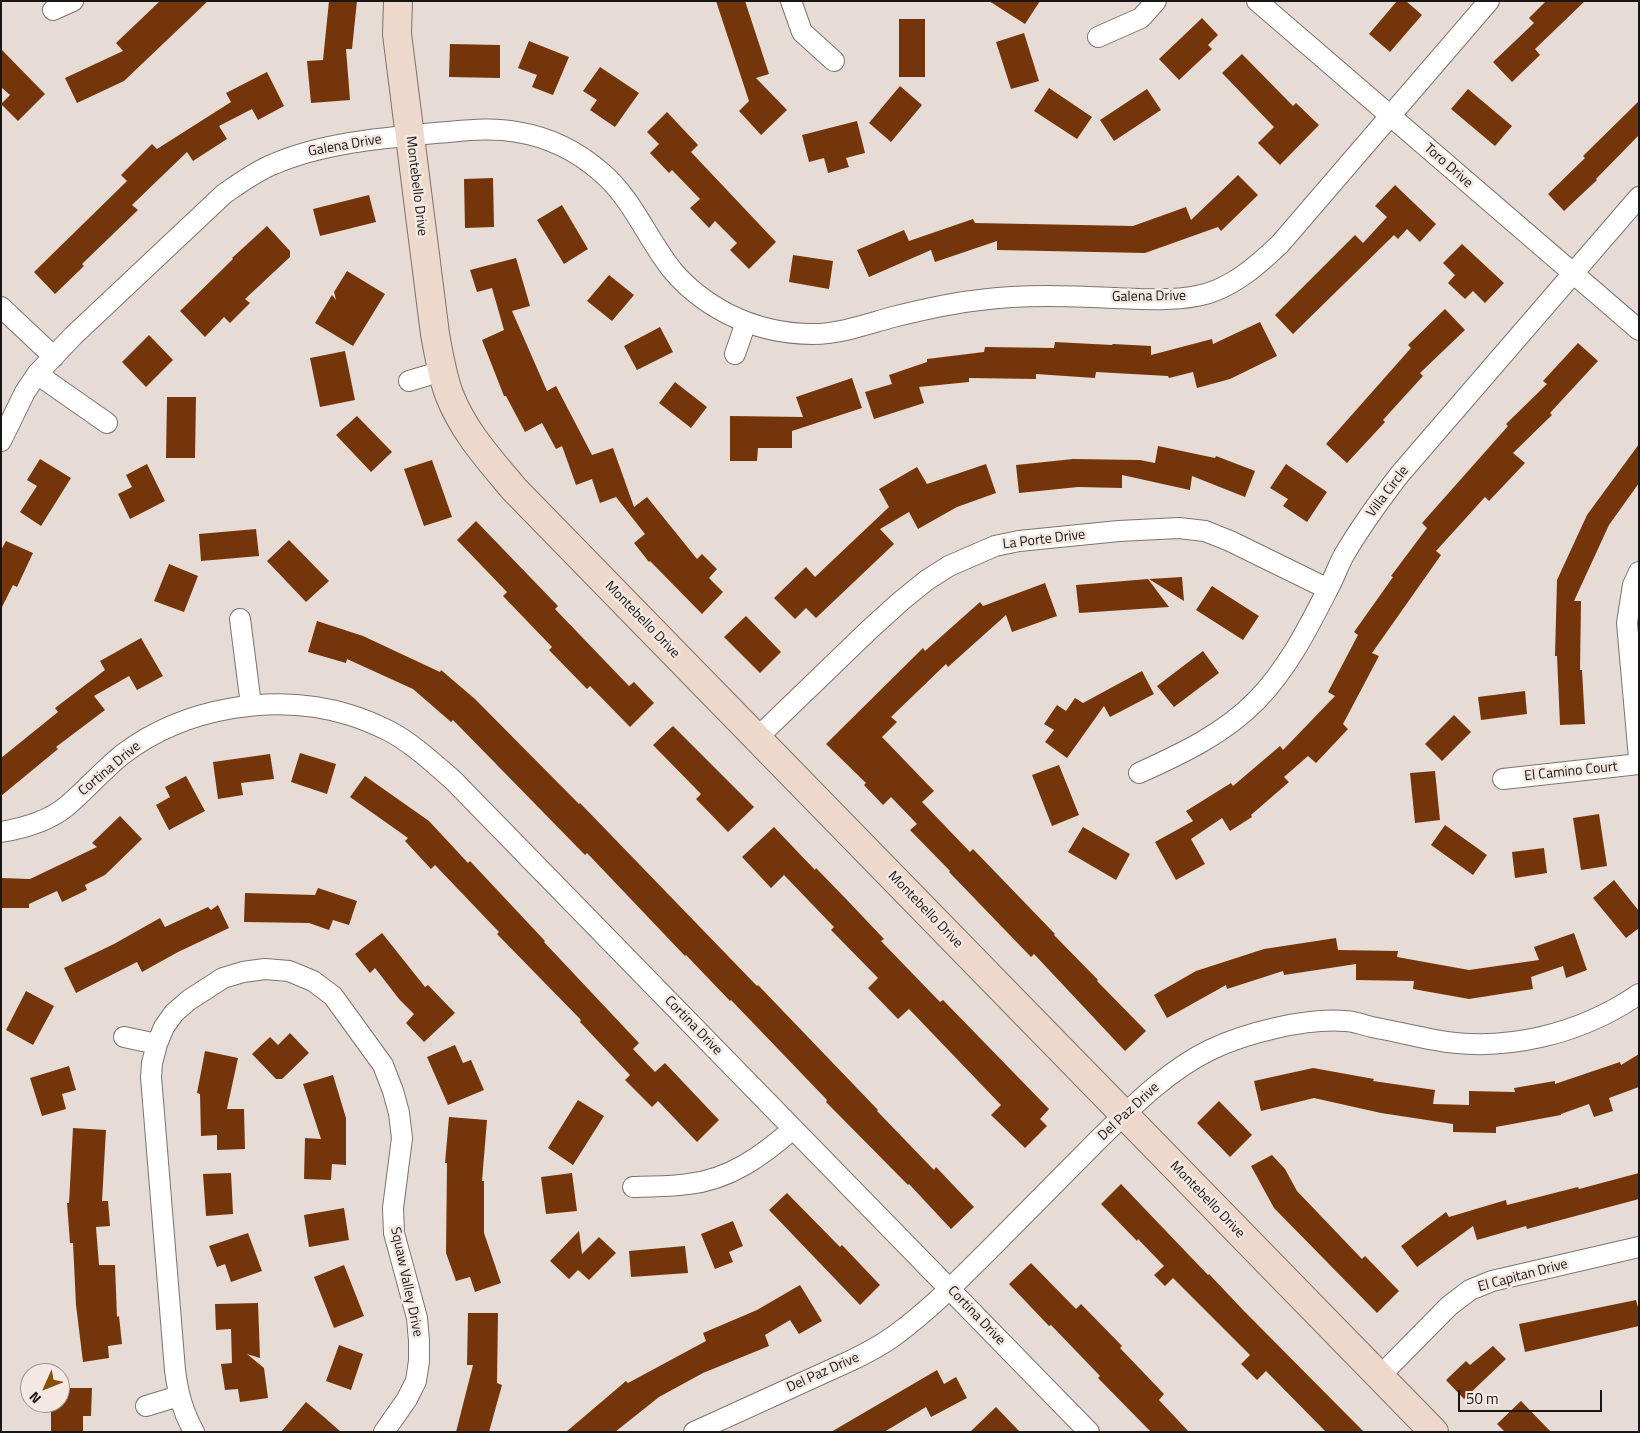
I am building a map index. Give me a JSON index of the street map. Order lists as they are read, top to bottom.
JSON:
{
  "streets": {
    "street": [
      "Galena Drive",
      "Toro Drive",
      "Montebello Drive",
      "Villa Circle",
      "La Porte Drive",
      "Cortina Drive",
      "El Camino Court",
      "Del Paz Drive",
      "El Capitan Drive",
      "Squaw Valley Drive"
    ]
  },
  "crossings": [
    ["Galena Drive", "Toro Drive"],
    ["Galena Drive", "Montebello Drive"],
    ["Toro Drive", "Villa Circle"],
    ["Montebello Drive", "La Porte Drive"],
    ["Montebello Drive", "Del Paz Drive"],
    ["Montebello Drive", "El Capitan Drive"],
    ["Villa Circle", "La Porte Drive"],
    ["Cortina Drive", "Del Paz Drive"]
  ],
  "scale_bar": "50 m",
  "north": "bottom left"
}
